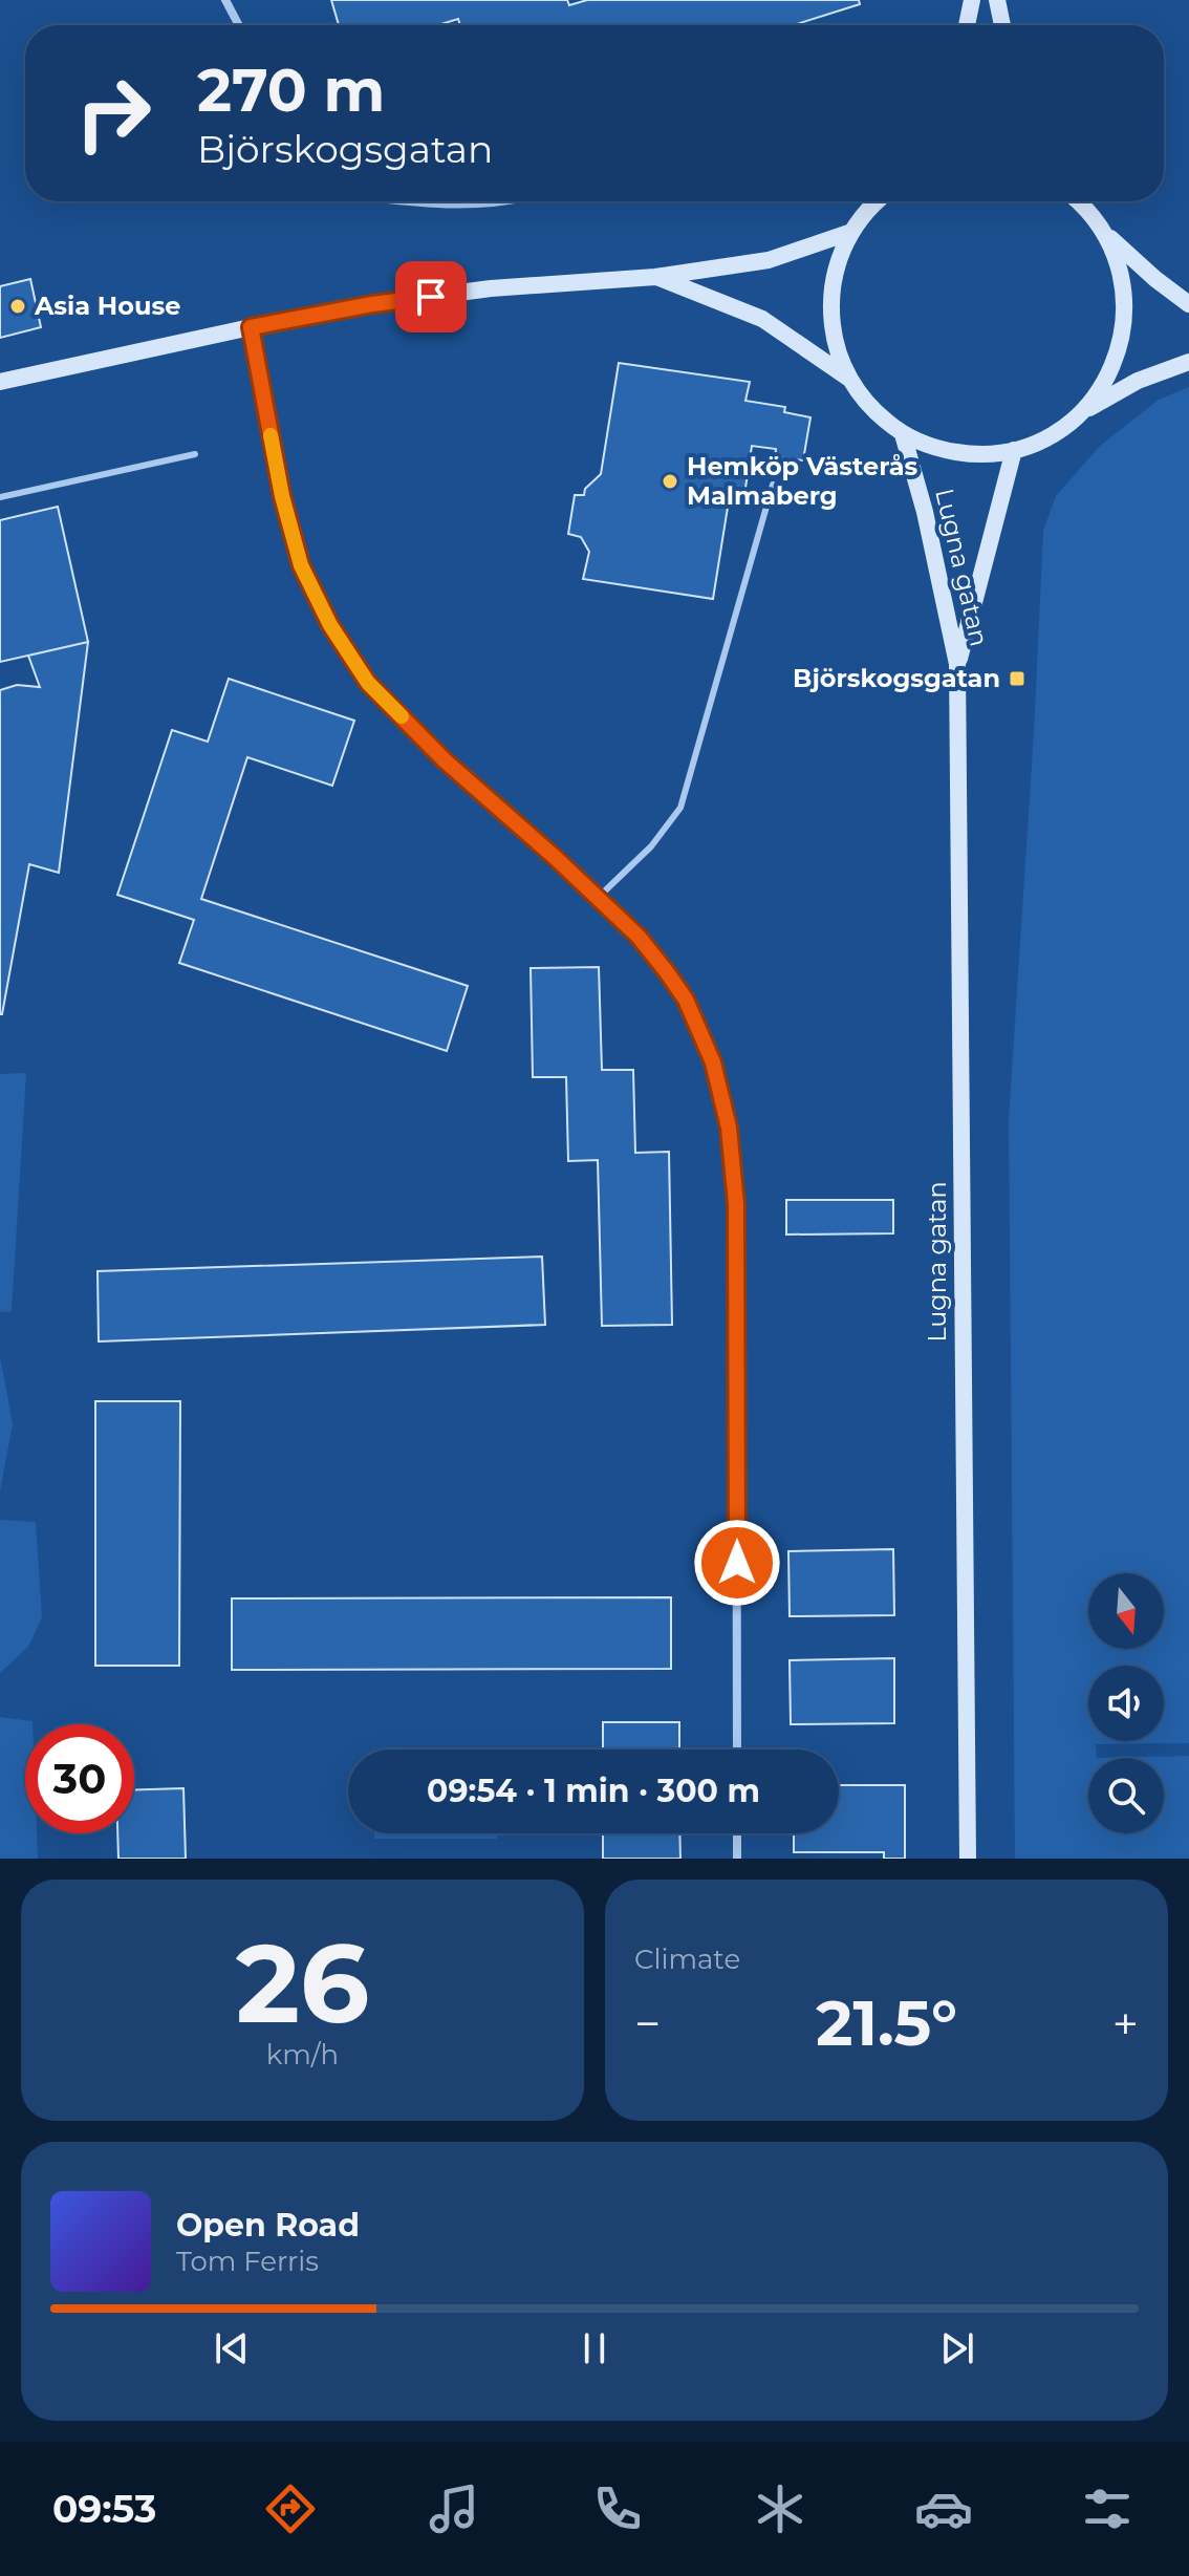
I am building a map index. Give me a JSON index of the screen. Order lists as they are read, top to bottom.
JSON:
{
  "streets": {
    "main road": ["Lugna gatan"]
  },
  "places": {
    "other": ["Asia House", "Hemköp Västerås Malmaberg"],
    "transit": ["Björskogsgatan"]
  },
  "north": "bottom",
  "page": {
    "turn": ["270 m", "Björskogsgatan"],
    "limit": "30",
    "trip": "09:54 · 1 min · 300 m",
    "tile": [
      ["26", "km/h"],
      "Climate"
    ],
    "heat": ["−", "21.5°", "+"],
    "song": ["Open Road", "Tom Ferris"],
    "tabs": "09:53"
  }
}
